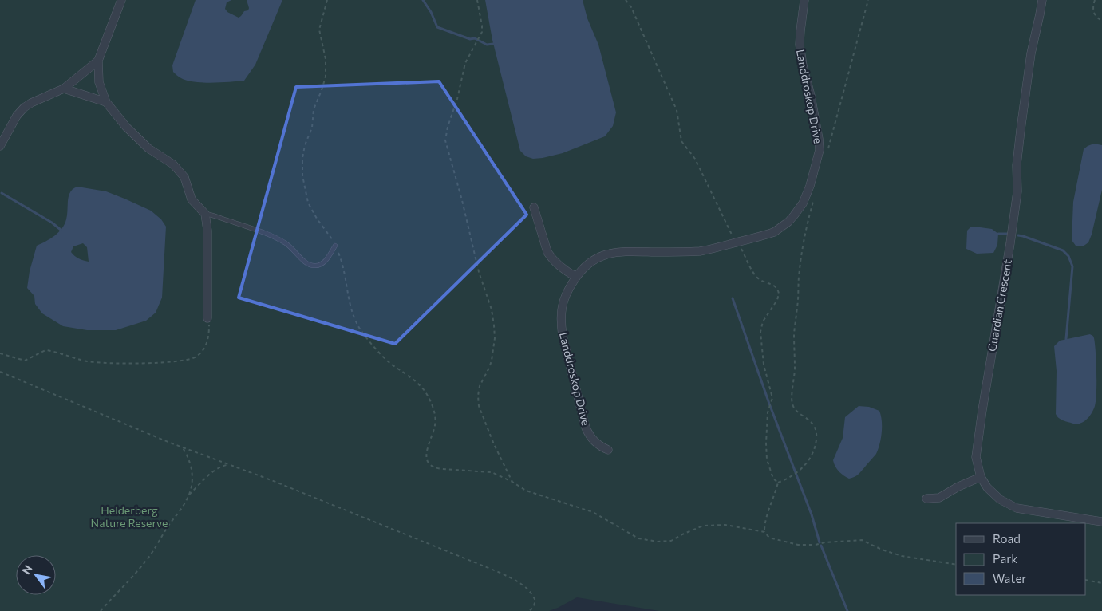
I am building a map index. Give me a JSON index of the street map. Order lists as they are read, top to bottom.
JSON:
{
  "streets": {
    "street": ["Landdroskop Drive", "Guardian Crescent"]
  },
  "parks": ["Helderberg Nature Reserve"],
  "legend": ["Road", "Park", "Water"],
  "north": "top left"
}
